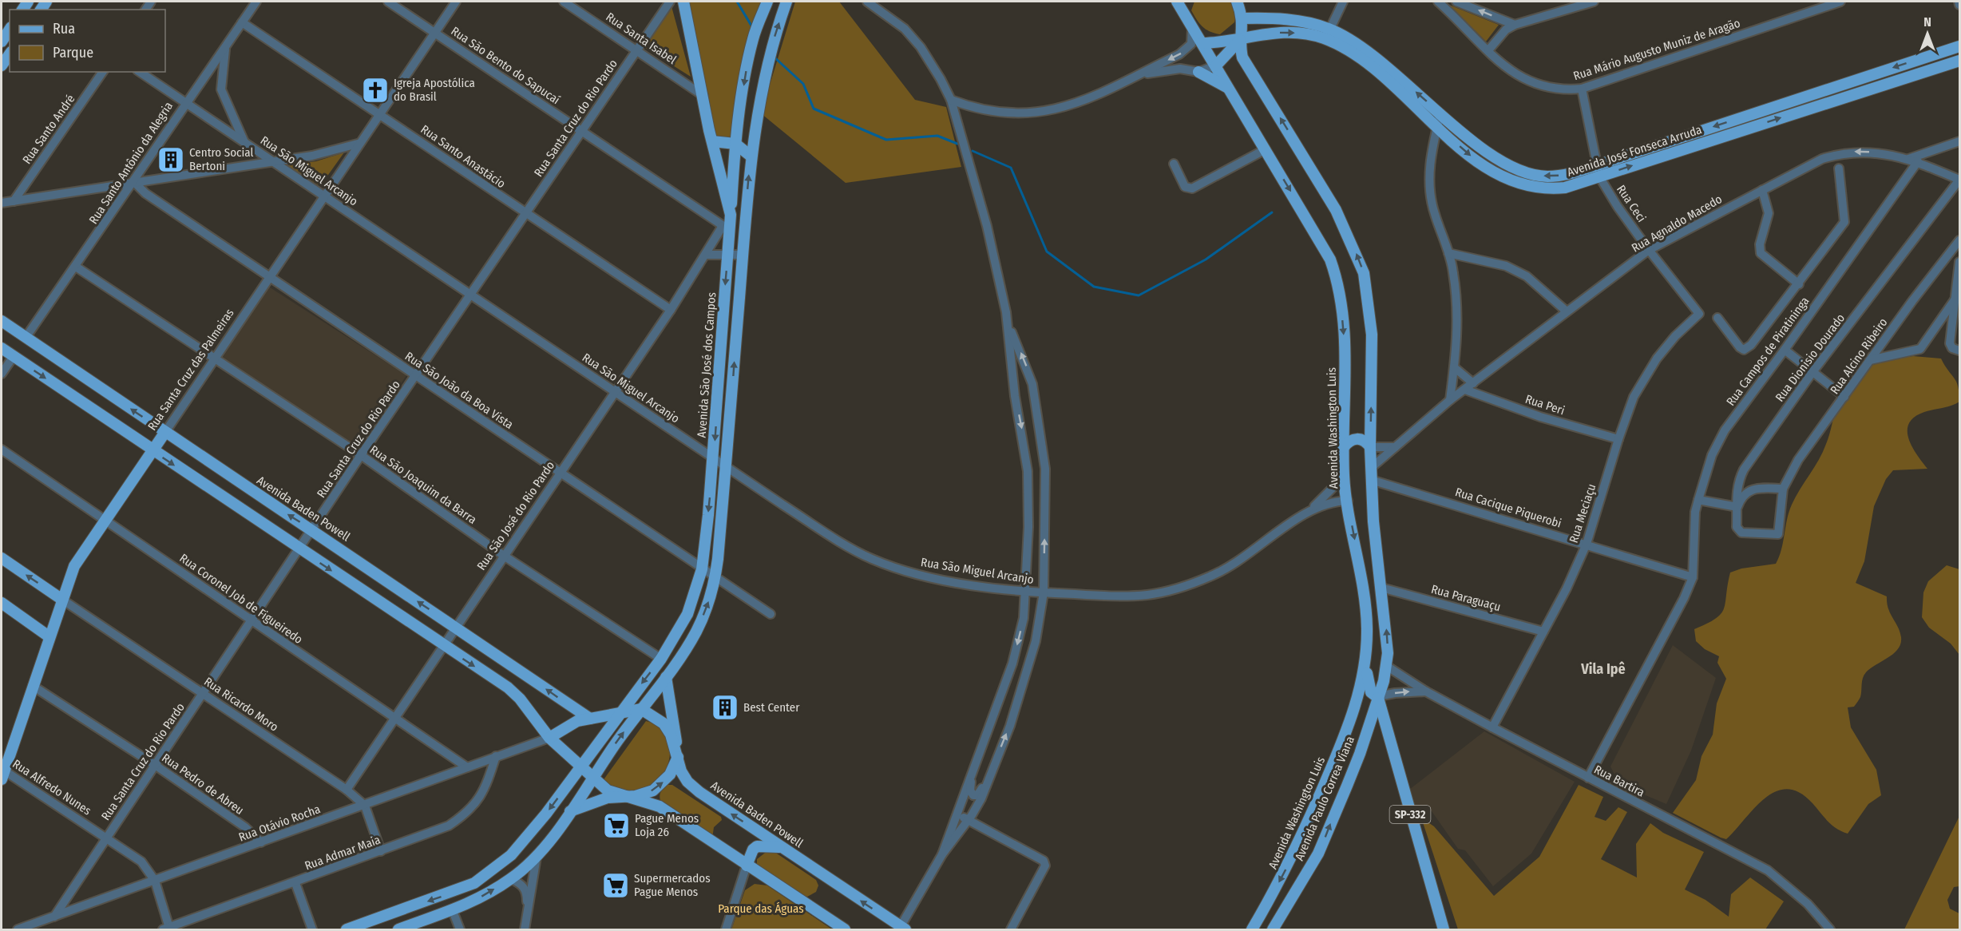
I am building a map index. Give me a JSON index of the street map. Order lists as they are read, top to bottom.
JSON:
{
  "streets": {
    "main road": [
      "Avenida José Fonseca Arruda",
      "Avenida São José dos Campos",
      "Rua Santa Cruz das Palmeiras",
      "Avenida Washington Luis",
      "Avenida Baden Powell",
      "Avenida Paulo Correa Viana",
      "SP-332"
    ],
    "street": [
      "Rua Santa Isabel",
      "Rua Mário Augusto Muniz de Aragão",
      "Rua São Bento do Sapucaí",
      "Rua Santa Cruz do Rio Pardo",
      "Rua Santo André",
      "Rua Santo Anastácio",
      "Rua Santo Antônio da Alegria",
      "Rua São Miguel Arcanjo",
      "Rua Ceci",
      "Rua Agnaldo Macedo",
      "Rua Campos de Piratininga",
      "Rua Alcino Ribeiro",
      "Rua Dionisio Dourado",
      "Rua São João da Boa Vista",
      "Rua Peri",
      "Rua São Joaquim da Barra",
      "Rua Cacique Piquerobi",
      "Rua Meciaçu",
      "Rua São José do Rio Pardo",
      "Rua Paraguaçu",
      "Rua Coronel Job de Figueiredo",
      "Rua Ricardo Moro",
      "Rua Bartira",
      "Rua Pedro de Abreu",
      "Rua Alfredo Nunes",
      "Rua Otávio Rocha",
      "Rua Admar Maia"
    ]
  },
  "crossings": [
    ["Rua Santa Isabel", "Rua Santa Cruz do Rio Pardo"],
    ["Rua Santa Isabel", "Avenida São José dos Campos"],
    ["Rua Mário Augusto Muniz de Aragão", "Rua Ceci"],
    ["Rua São Bento do Sapucaí", "Rua Santa Cruz do Rio Pardo"],
    ["Rua São Bento do Sapucaí", "Avenida São José dos Campos"],
    ["Rua São Bento do Sapucaí", "Rua Santa Cruz das Palmeiras"],
    ["Rua São Bento do Sapucaí", "Rua São José do Rio Pardo"],
    ["Rua Santa Cruz do Rio Pardo", "Rua Santo Anastácio"],
    ["Rua Santa Cruz do Rio Pardo", "Rua São Miguel Arcanjo"],
    ["Rua Santa Cruz do Rio Pardo", "Rua São João da Boa Vista"],
    ["Rua Santa Cruz do Rio Pardo", "Rua São Joaquim da Barra"],
    ["Rua Santa Cruz do Rio Pardo", "Avenida Baden Powell"],
    ["Rua Santa Cruz do Rio Pardo", "Rua Coronel Job de Figueiredo"],
    ["Rua Santa Cruz do Rio Pardo", "Rua Ricardo Moro"],
    ["Rua Santa Cruz do Rio Pardo", "Rua Pedro de Abreu"],
    ["Rua Santa Cruz do Rio Pardo", "Rua Alfredo Nunes"],
    ["Rua Santa Cruz do Rio Pardo", "Rua Otávio Rocha"],
    ["Avenida José Fonseca Arruda", "Rua Ceci"],
    ["Avenida José Fonseca Arruda", "Avenida Washington Luis"],
    ["Rua Santo Anastácio", "Rua Santo Antônio da Alegria"],
    ["Rua Santo Anastácio", "Rua Santa Cruz das Palmeiras"],
    ["Rua Santo Anastácio", "Rua São José do Rio Pardo"],
    ["Rua Santo Antônio da Alegria", "Rua São Miguel Arcanjo"],
    ["Rua Santo Antônio da Alegria", "Rua São João da Boa Vista"],
    ["Rua Santo Antônio da Alegria", "Rua São Joaquim da Barra"],
    ["Rua Santo Antônio da Alegria", "Avenida Baden Powell"],
    ["Rua São Miguel Arcanjo", "Avenida São José dos Campos"],
    ["Rua São Miguel Arcanjo", "Rua Santa Cruz das Palmeiras"],
    ["Rua São Miguel Arcanjo", "Avenida Washington Luis"],
    ["Rua São Miguel Arcanjo", "Rua São José do Rio Pardo"],
    ["Rua Ceci", "Rua Agnaldo Macedo"],
    ["Rua Ceci", "Rua Meciaçu"],
    ["Rua Agnaldo Macedo", "Rua Peri"],
    ["Rua Campos de Piratininga", "Rua Cacique Piquerobi"],
    ["Rua Alcino Ribeiro", "Rua Dionisio Dourado"],
    ["Avenida São José dos Campos", "Rua São João da Boa Vista"],
    ["Avenida São José dos Campos", "Rua São Joaquim da Barra"],
    ["Avenida São José dos Campos", "Rua São José do Rio Pardo"],
    ["Rua Santa Cruz das Palmeiras", "Rua São João da Boa Vista"],
    ["Rua Santa Cruz das Palmeiras", "Rua São Joaquim da Barra"],
    ["Rua Santa Cruz das Palmeiras", "Avenida Baden Powell"],
    ["Rua Santa Cruz das Palmeiras", "Rua Coronel Job de Figueiredo"],
    ["Rua Santa Cruz das Palmeiras", "Rua Ricardo Moro"],
    ["Rua Santa Cruz das Palmeiras", "Rua Pedro de Abreu"],
    ["Rua Santa Cruz das Palmeiras", "Rua Alfredo Nunes"],
    ["Rua São João da Boa Vista", "Rua São José do Rio Pardo"],
    ["Rua Peri", "Rua Meciaçu"],
    ["Rua São Joaquim da Barra", "Rua São José do Rio Pardo"],
    ["Rua Cacique Piquerobi", "Rua Meciaçu"],
    ["Avenida Baden Powell", "Rua São José do Rio Pardo"],
    ["Rua Meciaçu", "Rua Paraguaçu"],
    ["Rua Meciaçu", "Rua Bartira"],
    ["Rua São José do Rio Pardo", "Rua Coronel Job de Figueiredo"],
    ["Rua São José do Rio Pardo", "Rua Ricardo Moro"],
    ["Rua Coronel Job de Figueiredo", "Rua Otávio Rocha"],
    ["Rua Ricardo Moro", "Rua Otávio Rocha"],
    ["Rua Ricardo Moro", "Rua Admar Maia"],
    ["Rua Pedro de Abreu", "Rua Otávio Rocha"],
    ["Rua Alfredo Nunes", "Rua Otávio Rocha"],
    ["Rua Alfredo Nunes", "Rua Admar Maia"],
    ["Avenida Paulo Correa Viana", "SP-332"],
    ["Rua Otávio Rocha", "Rua Admar Maia"]
  ],
  "one_way": ["Avenida Paulo Correa Viana"],
  "districts": ["Vila Ipê"],
  "parks": ["Parque das Águas"],
  "places": {
    "church": ["Igreja Apostólica do Brasil"],
    "building": ["Centro Social Bertoni", "Best Center"],
    "supermarket": ["Pague Menos Loja 26", "Supermercados Pague Menos"]
  },
  "legend": ["Rua", "Parque"],
  "north": "top"
}
